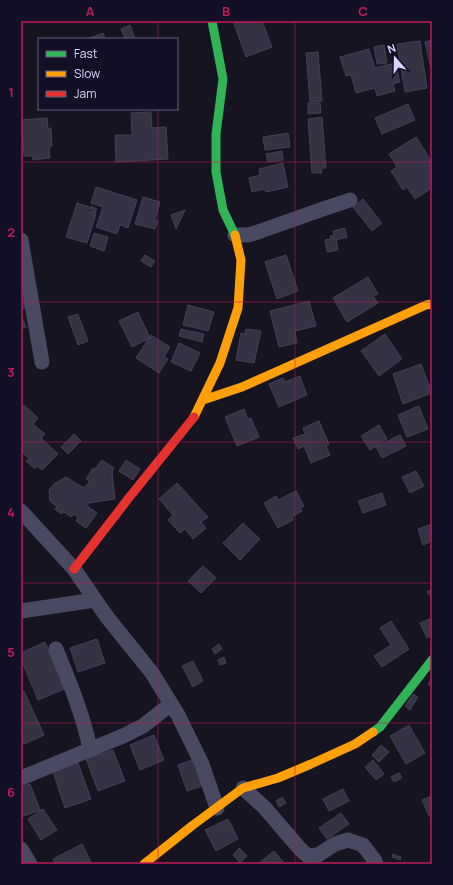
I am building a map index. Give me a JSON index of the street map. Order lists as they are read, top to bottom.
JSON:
{
  "legend": ["Fast", "Slow", "Jam"],
  "north": "top",
  "grid": {
    "columns": ["A", "B", "C"],
    "rows": [
      "1",
      "2",
      "3",
      "4",
      "5",
      "6"
    ]
  }
}
